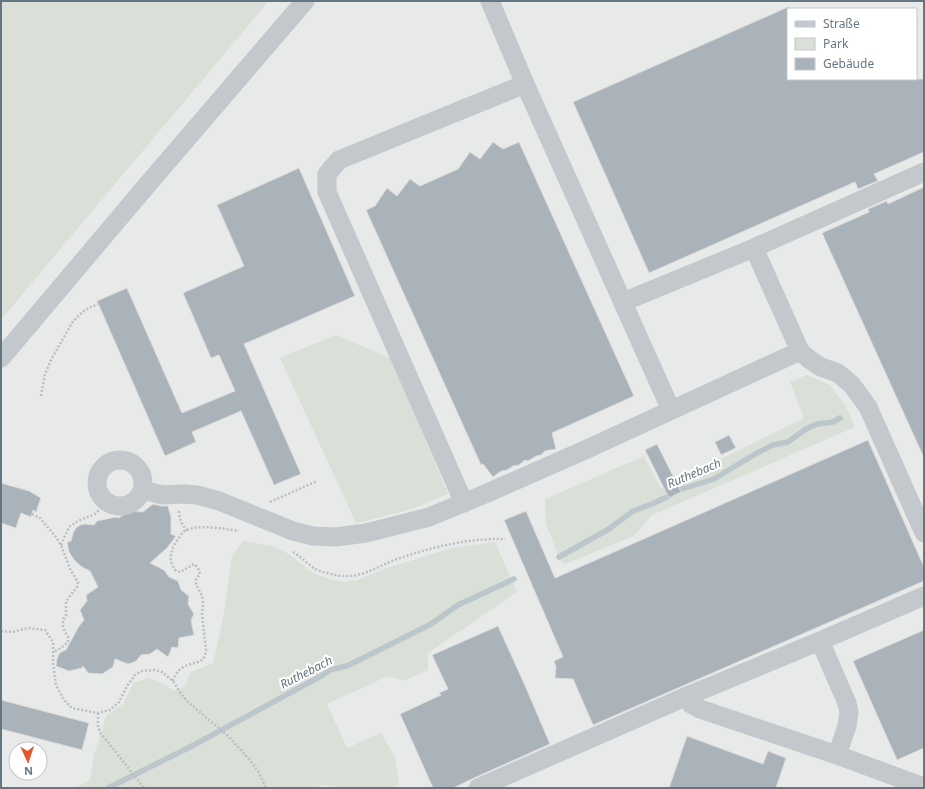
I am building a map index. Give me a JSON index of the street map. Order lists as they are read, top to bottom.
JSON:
{
  "water": ["Ruthebach"],
  "legend": ["Straße", "Park", "Gebäude"],
  "north": "bottom"
}
